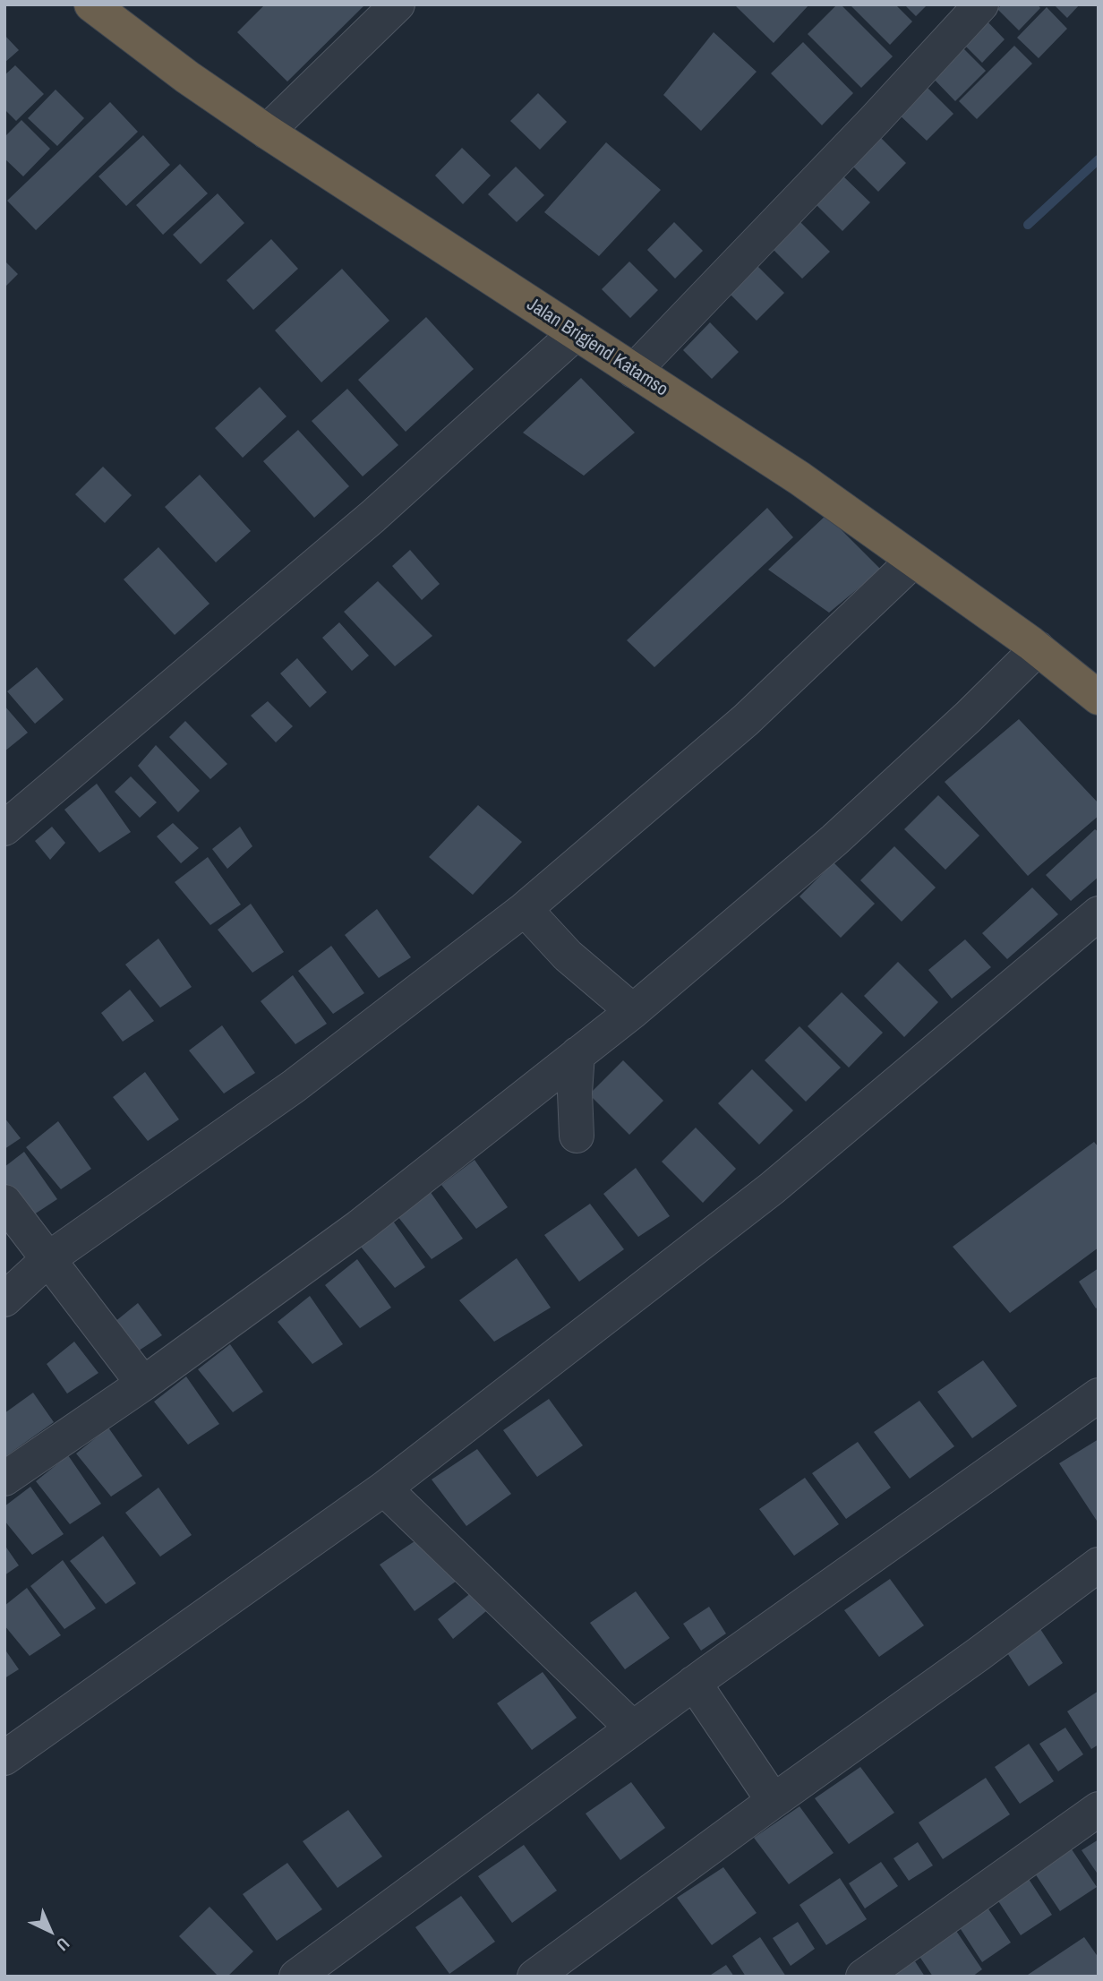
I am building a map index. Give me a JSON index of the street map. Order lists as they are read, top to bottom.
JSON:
{
  "streets": {
    "highway": ["Jalan Brigjend Katamso"]
  },
  "north": "bottom right"
}
